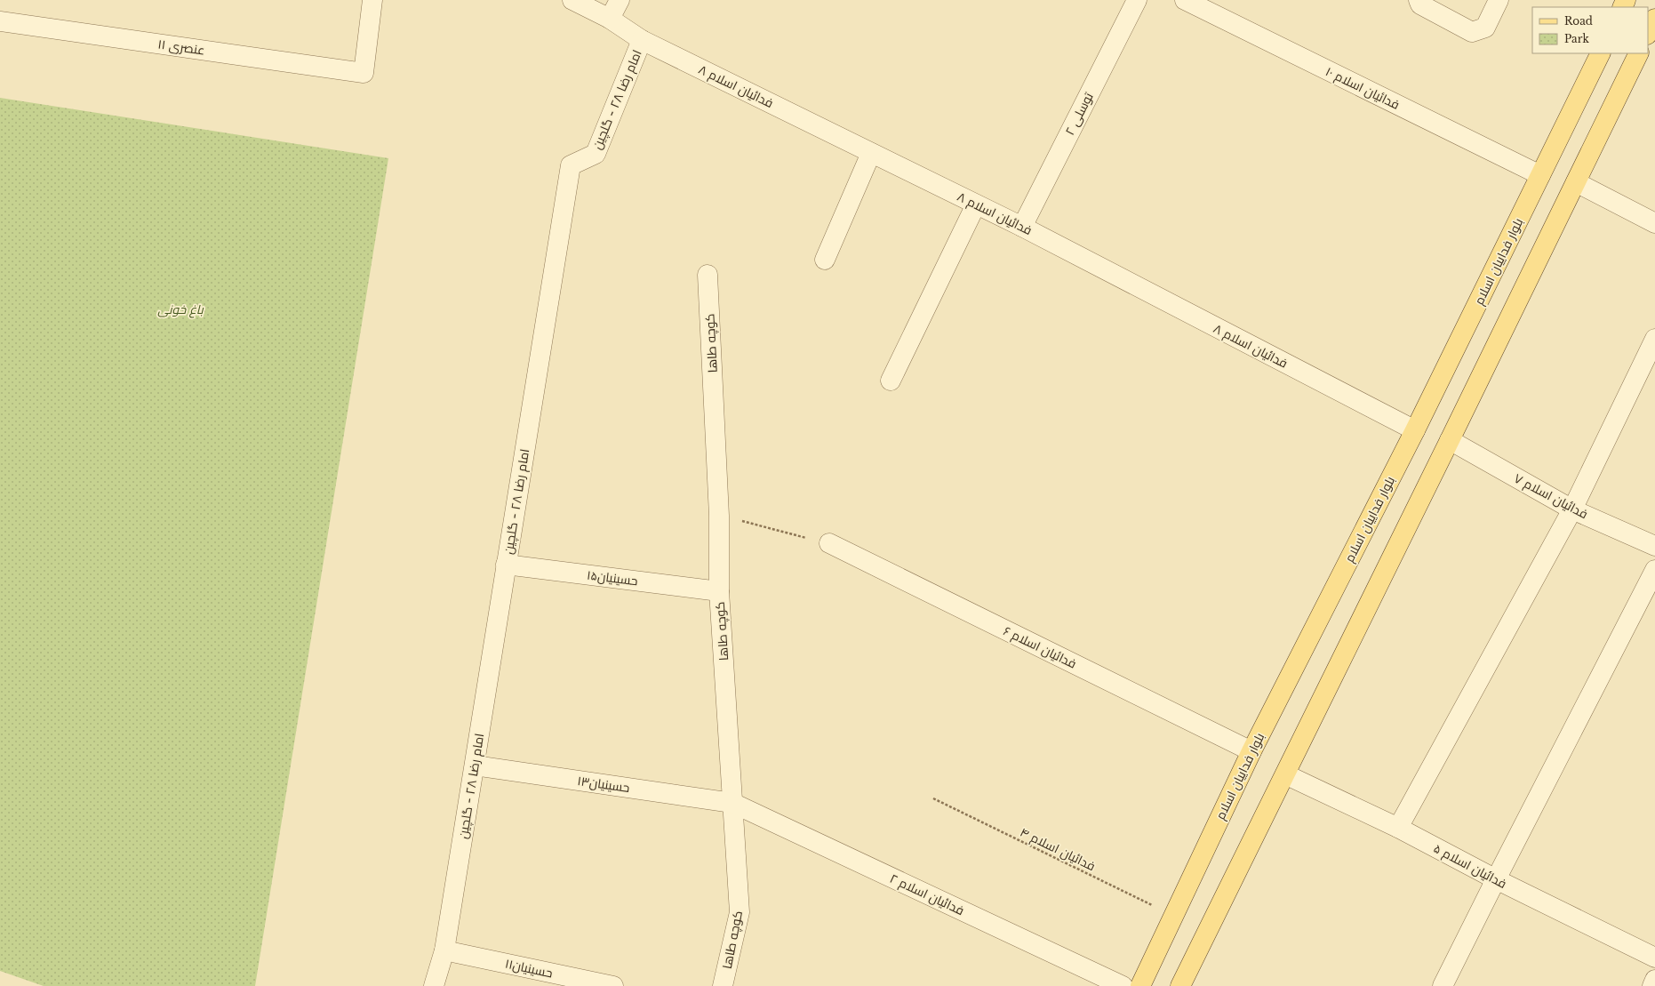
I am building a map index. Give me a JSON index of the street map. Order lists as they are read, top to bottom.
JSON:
{
  "streets": {
    "main road": ["بلوار فداییان اسلام"],
    "street": [
      "عنصری ۱۱",
      "فدائیان اسلام ۸",
      "فدائیان اسلام ۱۰",
      "امام رضا ۲۸ - گلچین",
      "توسلی ۲",
      "کوچه طاها",
      "فدائیان اسلام ۷",
      "حسینیان۱۵",
      "فدائیان اسلام ۶",
      "حسینیان۱۳",
      "فدائیان اسلام ۵",
      "فدائیان اسلام ۲",
      "حسینیان۱۱"
    ],
    "path": ["فدائیان اسلام ۴"]
  },
  "crossings": [
    ["فدائیان اسلام ۸", "امام رضا ۲۸ - گلچین"],
    ["فدائیان اسلام ۸", "توسلی ۲"],
    ["فدائیان اسلام ۸", "بلوار فداییان اسلام"],
    ["فدائیان اسلام ۱۰", "بلوار فداییان اسلام"],
    ["امام رضا ۲۸ - گلچین", "حسینیان۱۵"],
    ["امام رضا ۲۸ - گلچین", "حسینیان۱۳"],
    ["امام رضا ۲۸ - گلچین", "حسینیان۱۱"],
    ["بلوار فداییان اسلام", "فدائیان اسلام ۶"],
    ["بلوار فداییان اسلام", "فدائیان اسلام ۴"],
    ["کوچه طاها", "حسینیان۱۵"],
    ["کوچه طاها", "حسینیان۱۳"],
    ["کوچه طاها", "فدائیان اسلام ۲"],
    ["حسینیان۱۳", "فدائیان اسلام ۲"]
  ],
  "parks": ["باغ خونی"],
  "legend": ["Road", "Park"]
}
